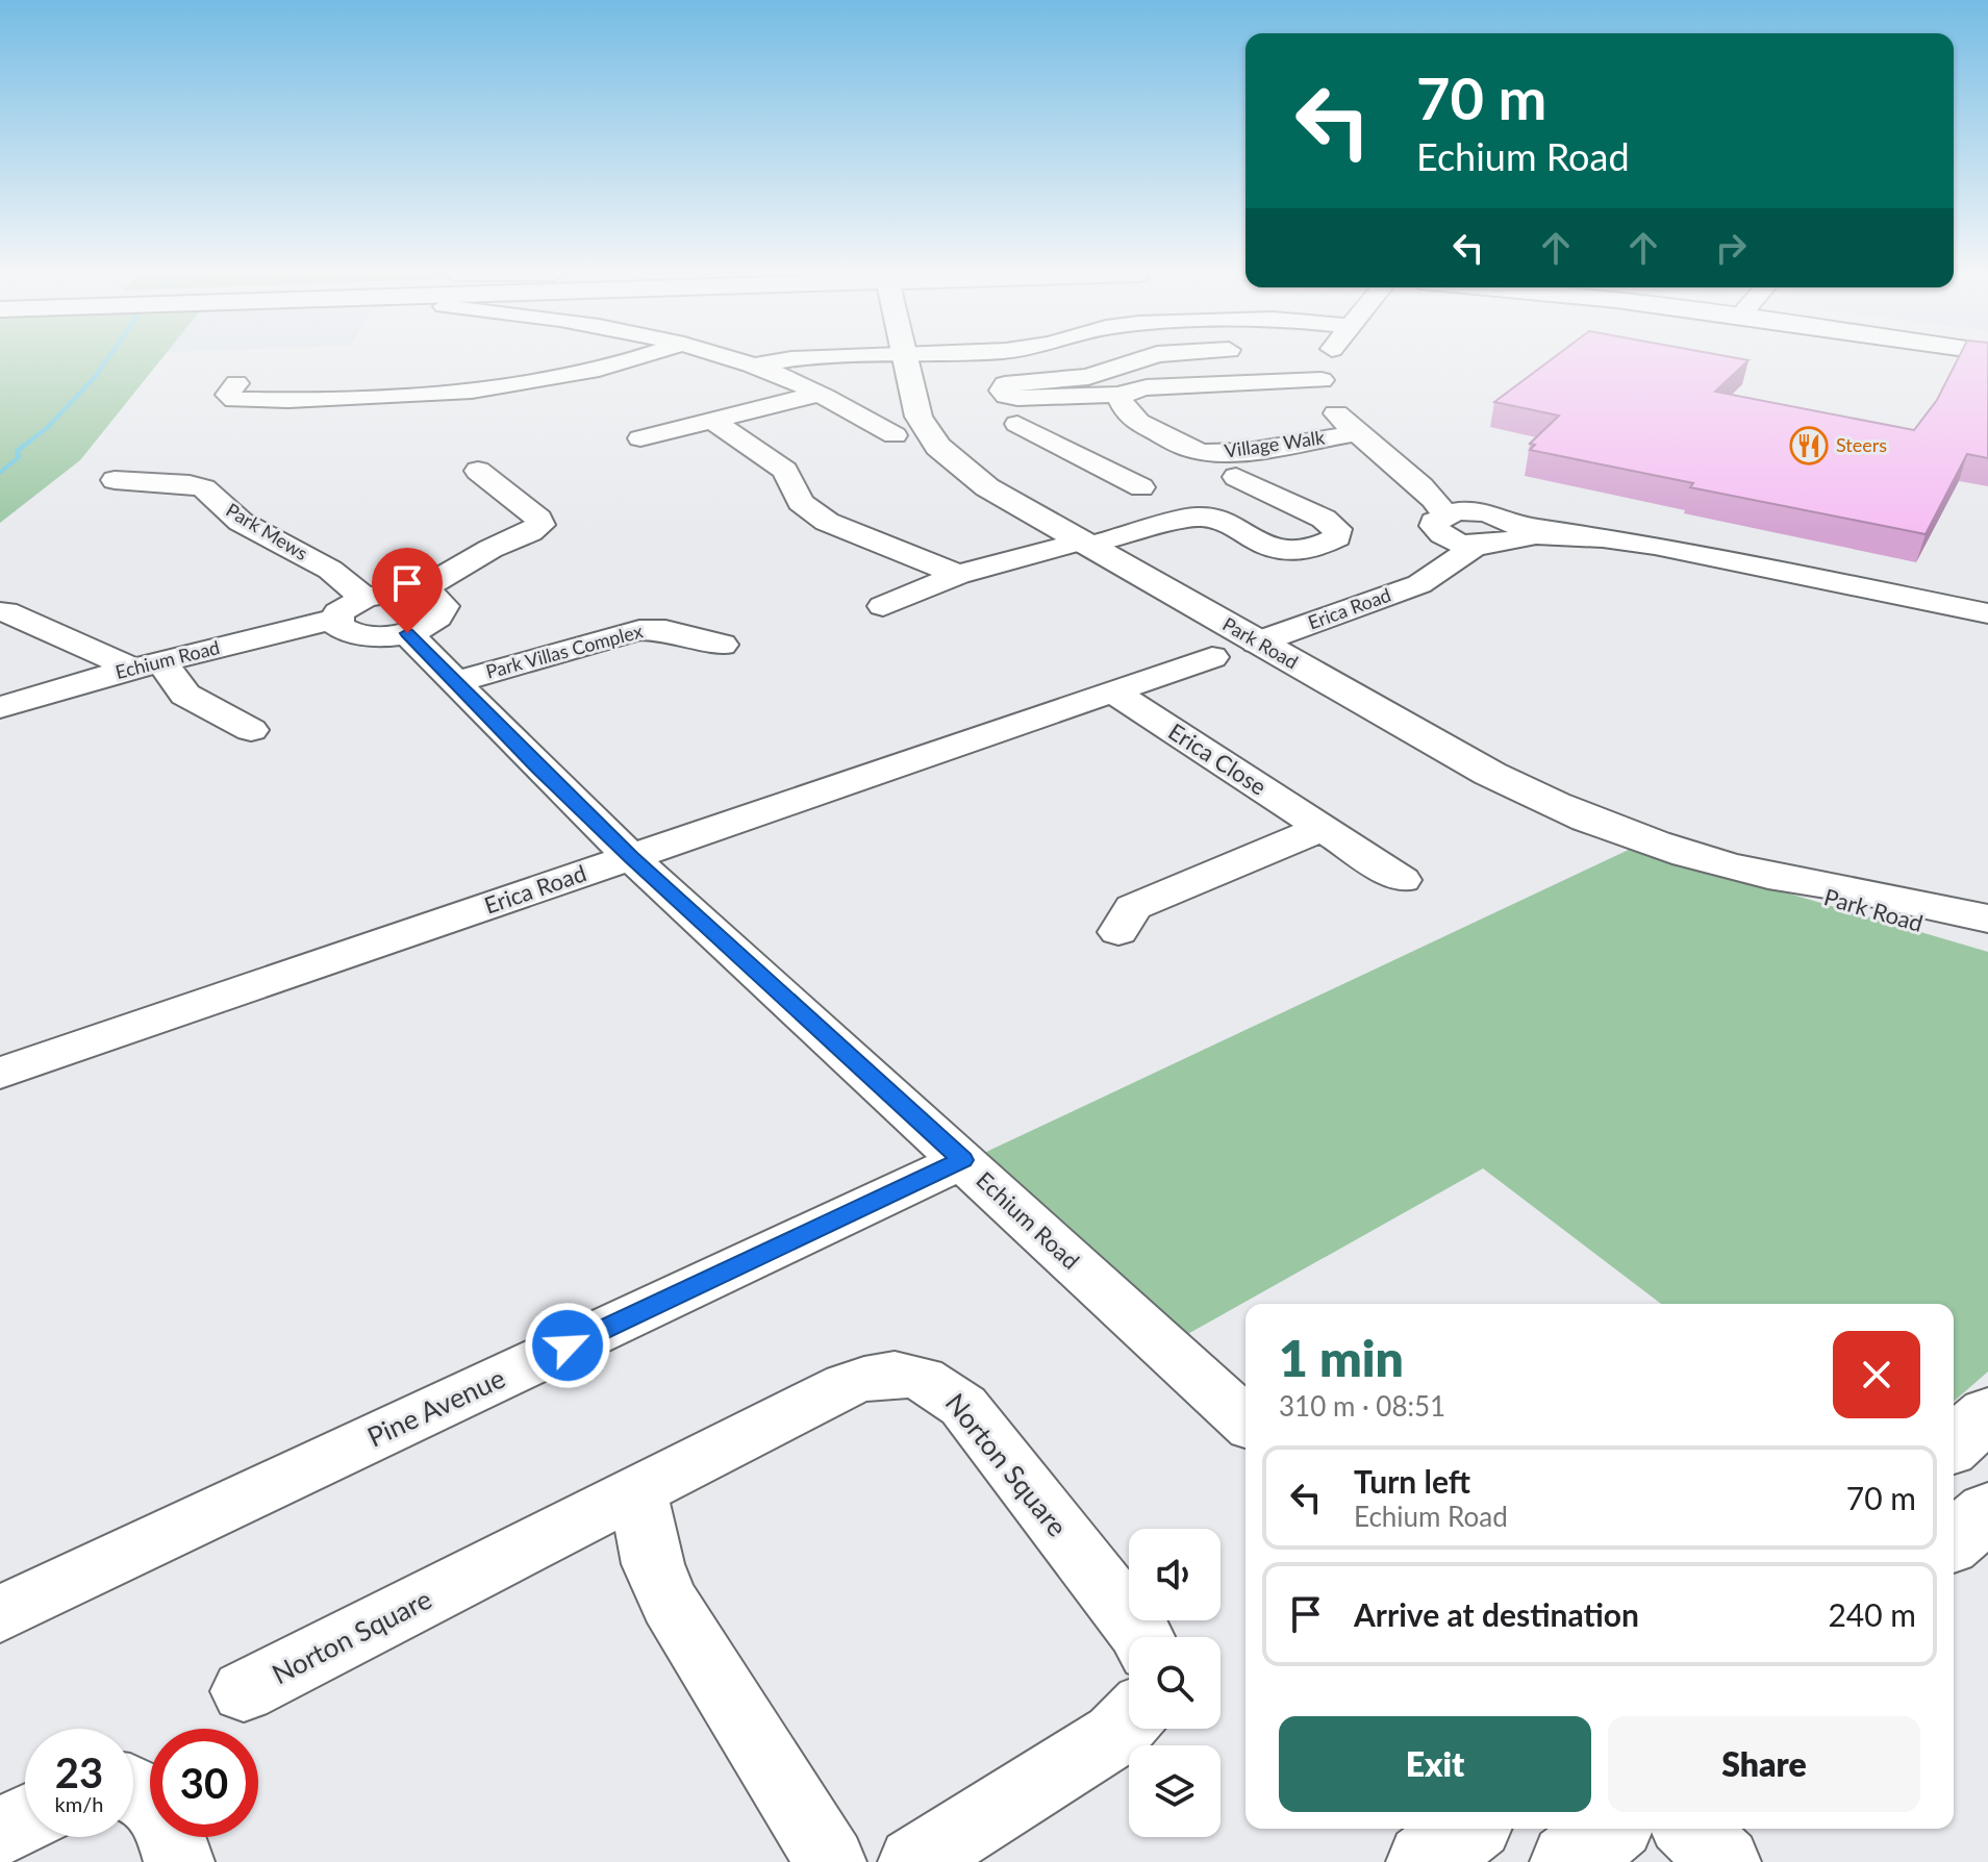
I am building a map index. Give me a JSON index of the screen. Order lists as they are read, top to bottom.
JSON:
{
  "streets": {
    "street": [
      "Village Walk",
      "Park Mews",
      "Erica Road",
      "Park Road",
      "Park Villas Complex",
      "Echium Road",
      "Erica Close",
      "Pine Avenue",
      "Norton Square"
    ]
  },
  "crossings": [
    ["Village Walk", "Erica Road"],
    ["Erica Road", "Park Road"],
    ["Erica Road", "Echium Road"],
    ["Erica Road", "Erica Close"],
    ["Park Villas Complex", "Echium Road"],
    ["Echium Road", "Pine Avenue"]
  ],
  "places": {
    "restaurant": ["Steers"]
  },
  "page": {
    "turn": ["70 m", "Echium Road"],
    "heading": ["1 min", "310 m · 08:51"],
    "list": [
      {
        "name": "Turn left",
        "note": "Echium Road",
        "value": "70 m"
      },
      {
        "name": "Arrive at destination",
        "value": "240 m"
      }
    ],
    "buttons": ["Exit", "Share"],
    "speed": "23 km/h",
    "limit": "30"
  }
}
